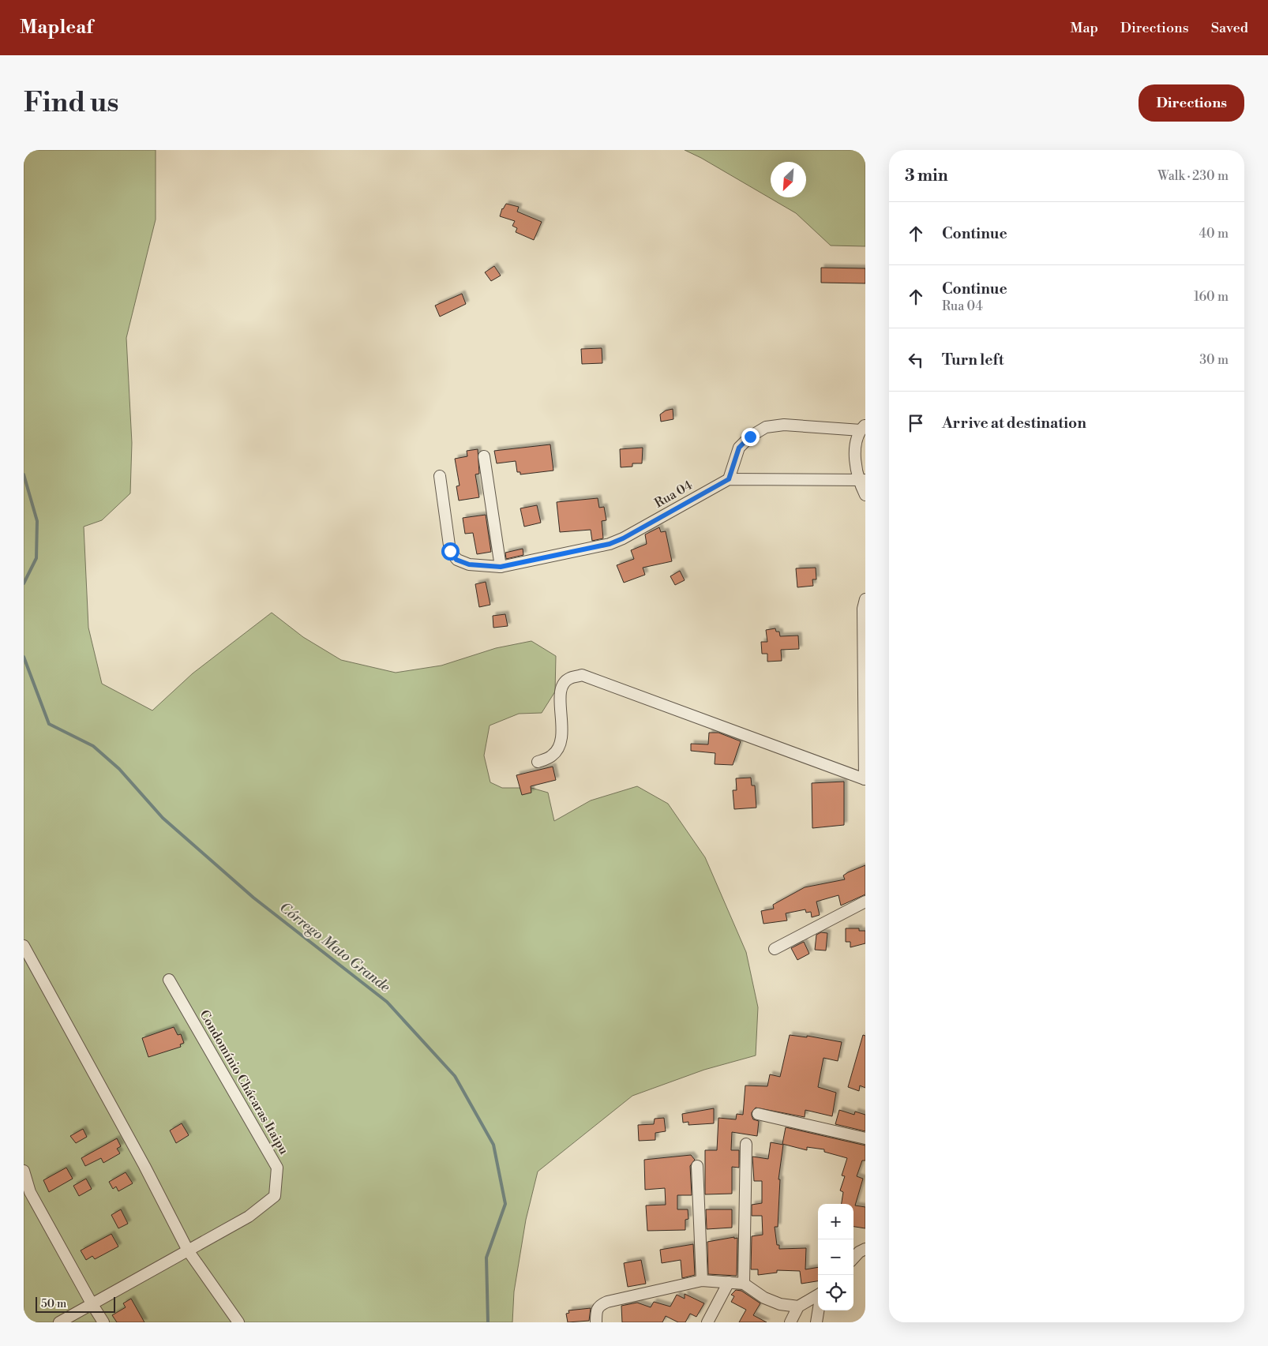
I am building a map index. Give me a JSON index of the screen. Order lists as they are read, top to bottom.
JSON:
{
  "streets": {
    "street": ["Rua 04", "Condomínio Chácaras Itaipu"]
  },
  "water": ["Córrego Mato Grande"],
  "scale_bar": "50 m",
  "north": "bottom left",
  "page": {
    "header": "Mapleaf",
    "nav": ["Map", "Directions", "Saved"],
    "buttons": "Directions",
    "title": "Find us",
    "heading": ["3 min", "Walk · 230 m"],
    "list": [
      ["Continue", "40 m"],
      ["Continue", "Rua 04", "160 m"],
      ["Turn left", "30 m"],
      "Arrive at destination"
    ],
    "map_buttons": ["+", "−"],
    "scale": "50 m"
  }
}
